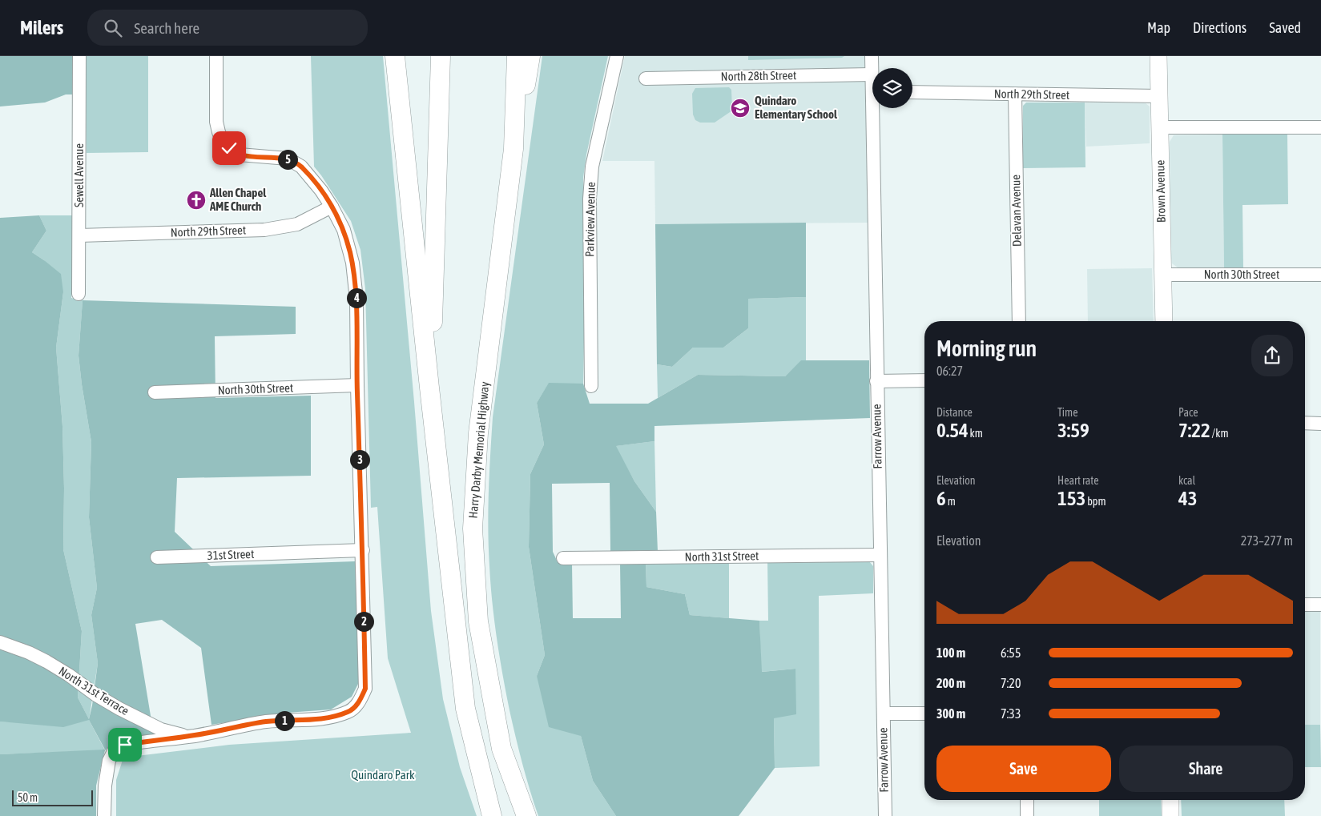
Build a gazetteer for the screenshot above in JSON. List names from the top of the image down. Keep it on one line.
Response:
{"streets":{"highway":["Harry Darby Memorial Highway"],"main road":["Brown Avenue"],"street":["North 28th Street","North 29th Street","Sewell Avenue","Delavan Avenue","Parkview Avenue","North 30th Street","Farrow Avenue","31st Street","North 31st Street","North 31st Terrace"]},"crossings":[["North 28th Street","Farrow Avenue"],["North 29th Street","Sewell Avenue"],["North 29th Street","Brown Avenue"],["North 29th Street","Delavan Avenue"],["Brown Avenue","North 30th Street"],["Farrow Avenue","North 31st Street"]],"parks":["Quindaro Park"],"places":{"school or university":["Quindaro Elementary School"],"church":["Allen Chapel AME Church"]},"scale_bar":"50 m","page":{"header":"Milers","search":"Search here","nav":["Map","Directions","Saved"],"pins":["5","4","3","2","1"],"heading":["Morning run","06:27"],"stats":[["Distance","0.54 km"],["Time","3:59"],["Pace","7:22 /km"],["Elevation","6 m"],["Heart rate","153 bpm"],["kcal","43"]],"chart":["Elevation","273–277 m"],"list":[{"name":"100 m","note":"6:55"},{"name":"200 m","note":"7:20"},{"name":"300 m","note":"7:33"}],"buttons":["Save","Share"],"scale":"50 m"}}
